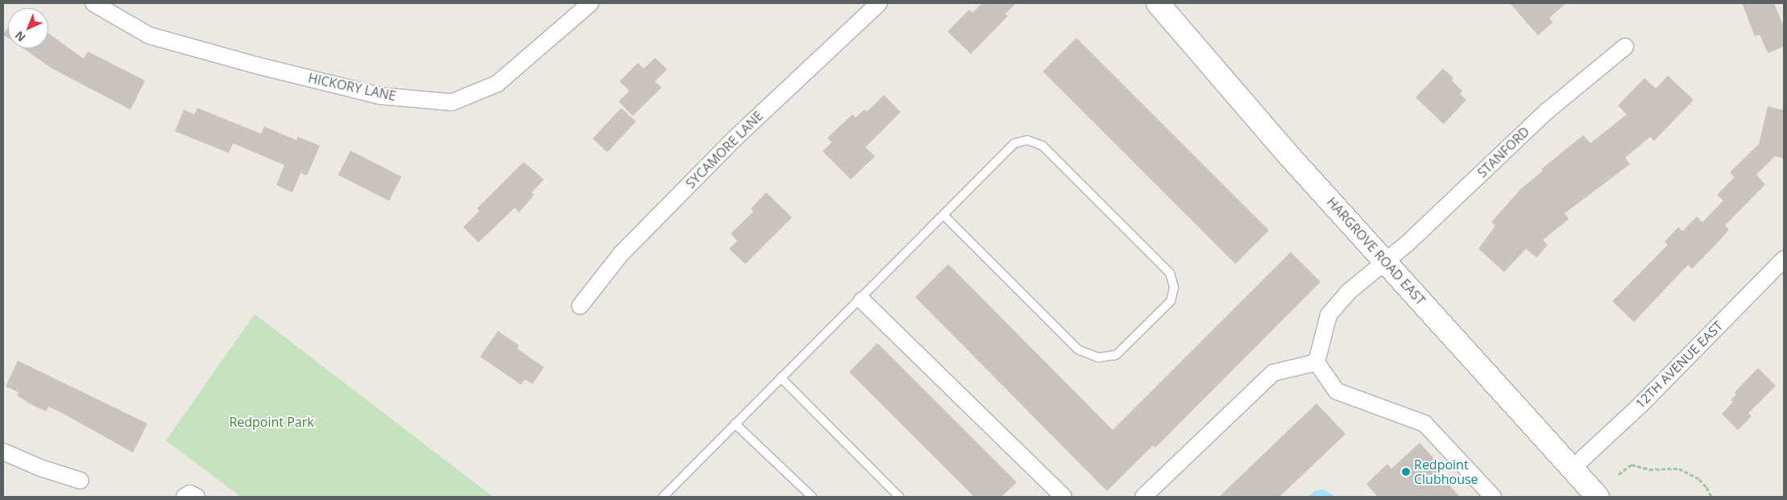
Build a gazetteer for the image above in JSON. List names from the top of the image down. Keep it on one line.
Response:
{"streets":{"main road":["HARGROVE ROAD EAST"],"street":["HICKORY LANE","SYCAMORE LANE","STANFORD","12TH AVENUE EAST"]},"crossings":[["STANFORD","HARGROVE ROAD EAST"],["HARGROVE ROAD EAST","12TH AVENUE EAST"]],"parks":["Redpoint Park"],"places":["Redpoint Clubhouse"],"north":"bottom left"}
